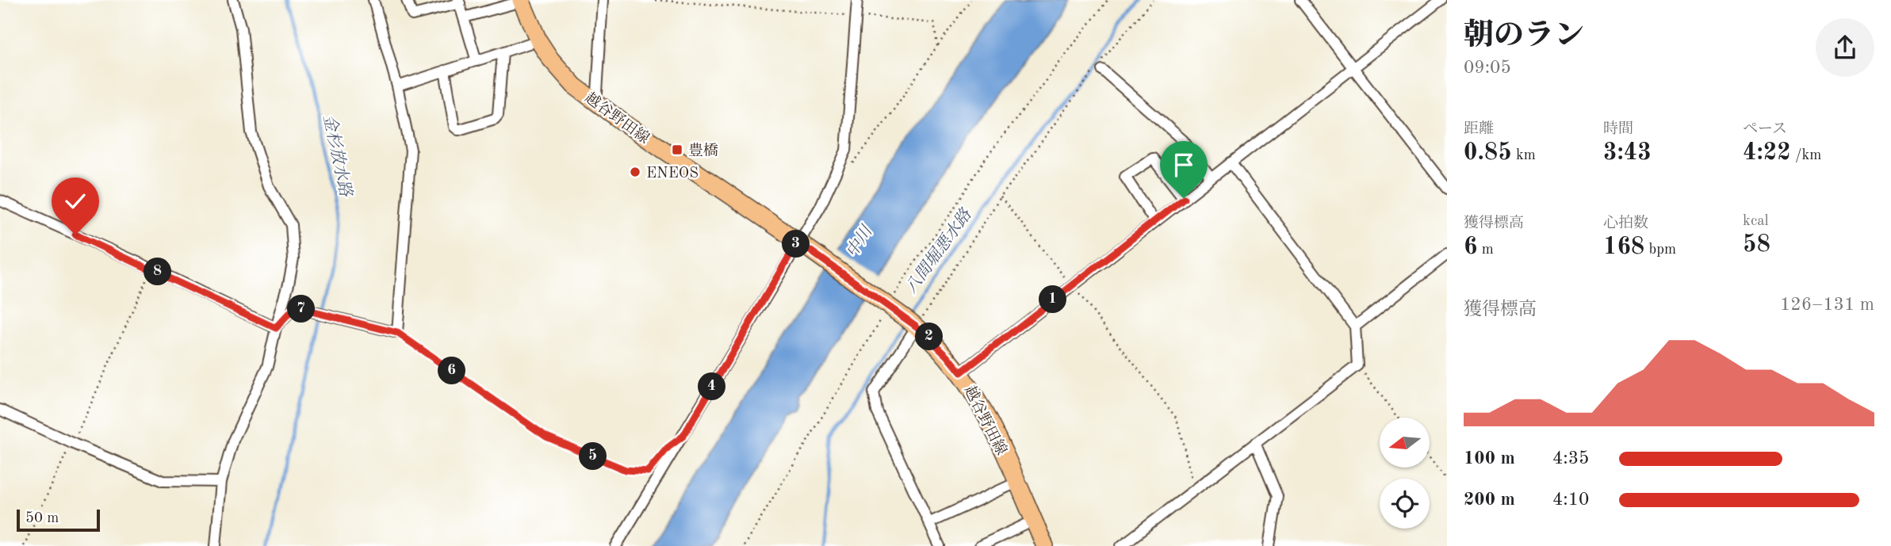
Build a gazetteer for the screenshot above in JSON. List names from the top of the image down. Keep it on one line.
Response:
{"streets":{"main road":["越谷野田線"]},"water":["金杉放水路","中川","八間堀悪水路"],"places":{"transit":["豊橋"],"other":["ENEOS"]},"scale_bar":"50 m","north":"left","page":{"heading":["朝のラン","09:05"],"stats":[["距離","0.85 km"],["時間","3:43"],["ペース","4:22 /km"],["獲得標高","6 m"],["心拍数","168 bpm"],["kcal","58"]],"pins":["3","8","1","7","2","6","4","5"],"chart":["獲得標高","126–131 m"],"list":[{"name":"100 m","note":"4:35"},{"name":"200 m","note":"4:10"}],"scale":"50 m"}}
